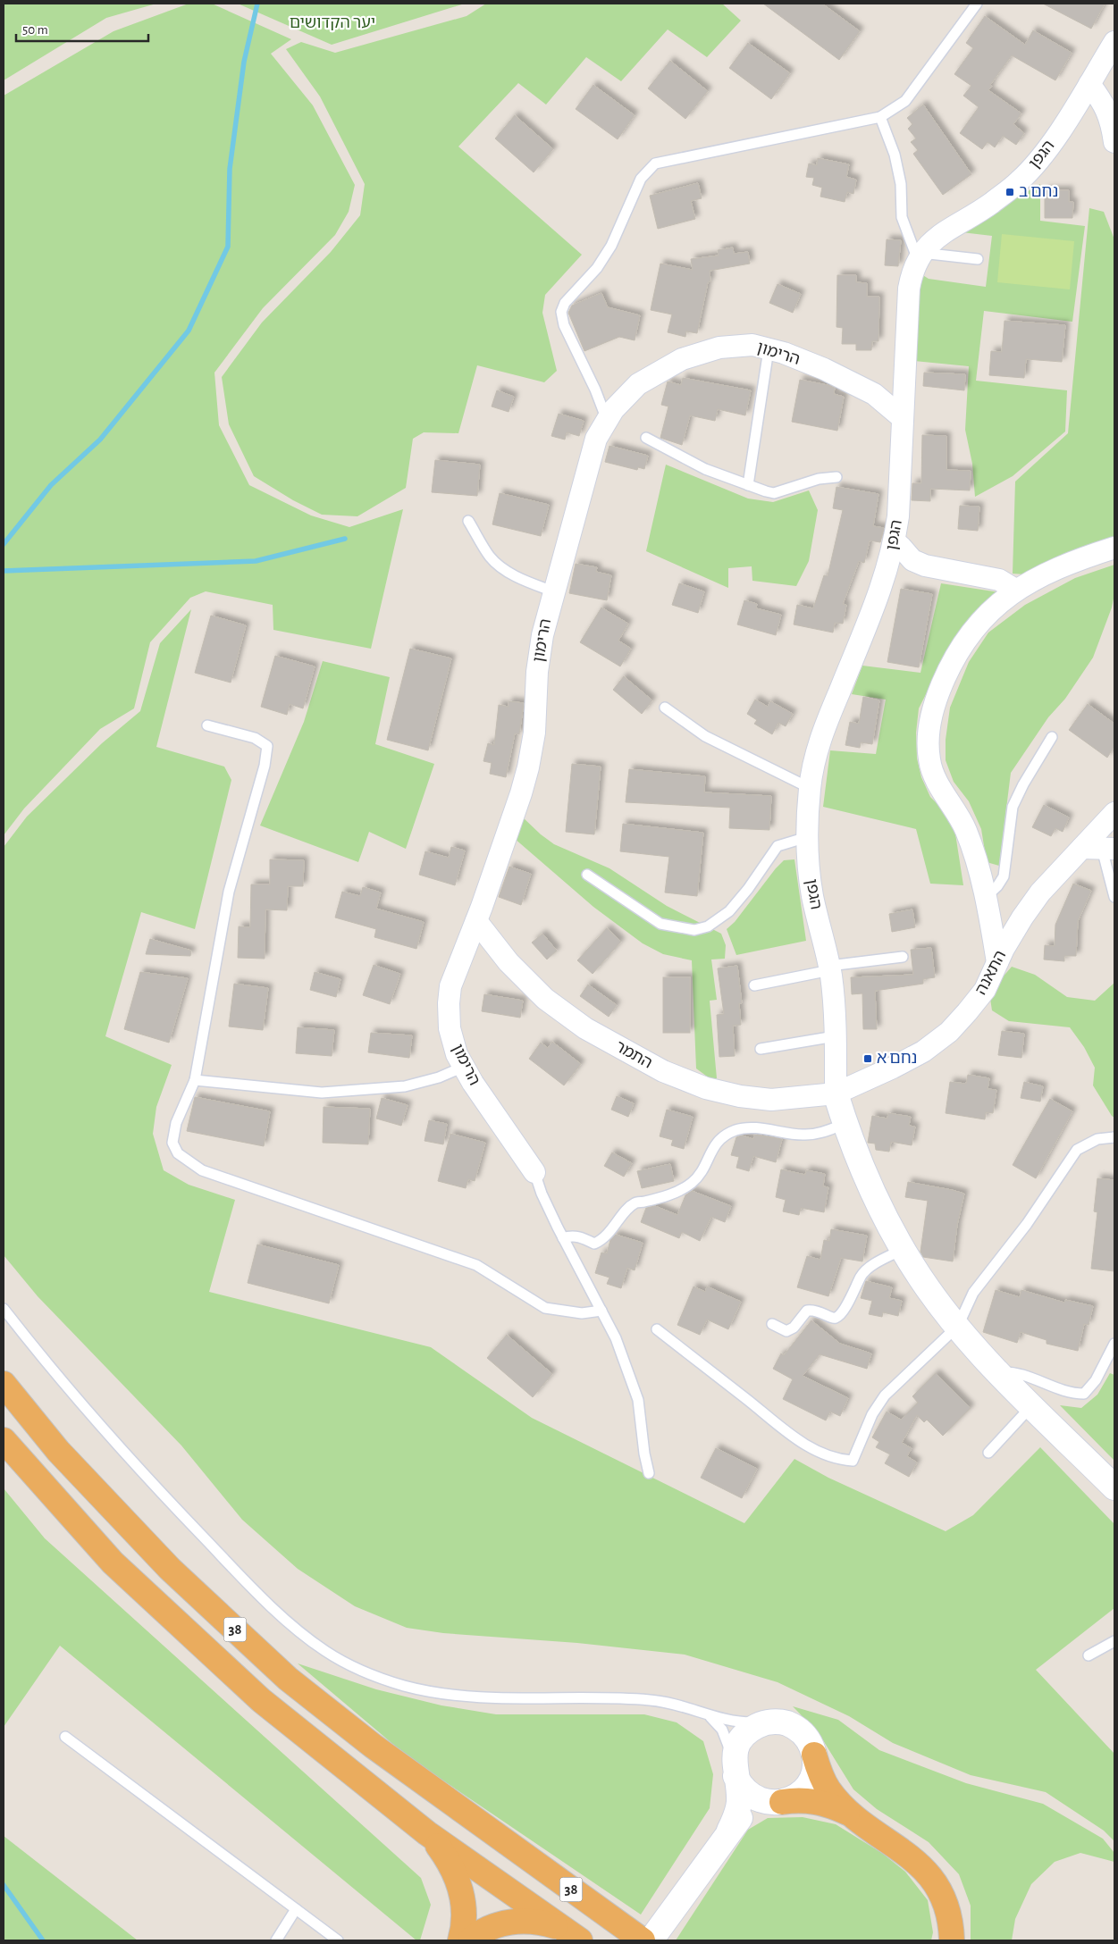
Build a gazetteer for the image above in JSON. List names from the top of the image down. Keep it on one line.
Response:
{"streets":{"highway":["38"],"street":["הגפן","הרימון","התאנה","התמר"]},"crossings":[["הגפן","הרימון"],["הגפן","התאנה"],["הגפן","התמר"],["הרימון","התמר"],["התאנה","התמר"]],"parks":["יער הקדושים"],"places":{"transit":["נחם ב","נחם א"]},"scale_bar":"50 m"}
